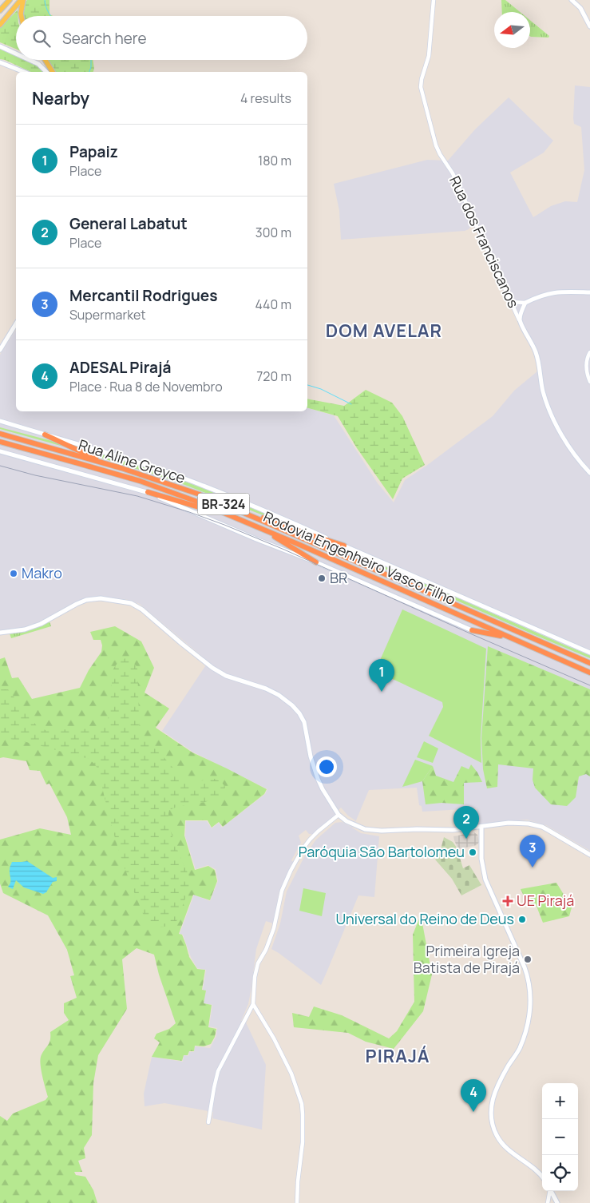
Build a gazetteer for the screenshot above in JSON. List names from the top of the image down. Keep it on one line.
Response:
{"streets":{"highway":["BR-324","Rodovia Engenheiro Vasco Filho"],"main road":["Rua dos Franciscanos","Rua Aline Greyce"]},"districts":["DOM AVELAR","PIRAJÁ"],"places":{"other":["Makro","BR","Paróquia São Bartolomeu","Universal do Reino de Deus","Primeira Igreja Batista de Pirajá"],"health":["UE Pirajá"]},"north":"left","page":{"search":"Search here","heading":["Nearby","4 results"],"list":[{"mark":"1","name":"Papaiz","note":"Place","value":"180 m"},{"mark":"2","name":"General Labatut","note":"Place","value":"300 m"},{"mark":"3","name":"Mercantil Rodrigues","note":"Supermarket","value":"440 m"},{"mark":"4","name":"ADESAL Pirajá","note":"Place · Rua 8 de Novembro","value":"720 m"}],"pins":["1","2","3","4"],"map_buttons":["+","−"]}}
